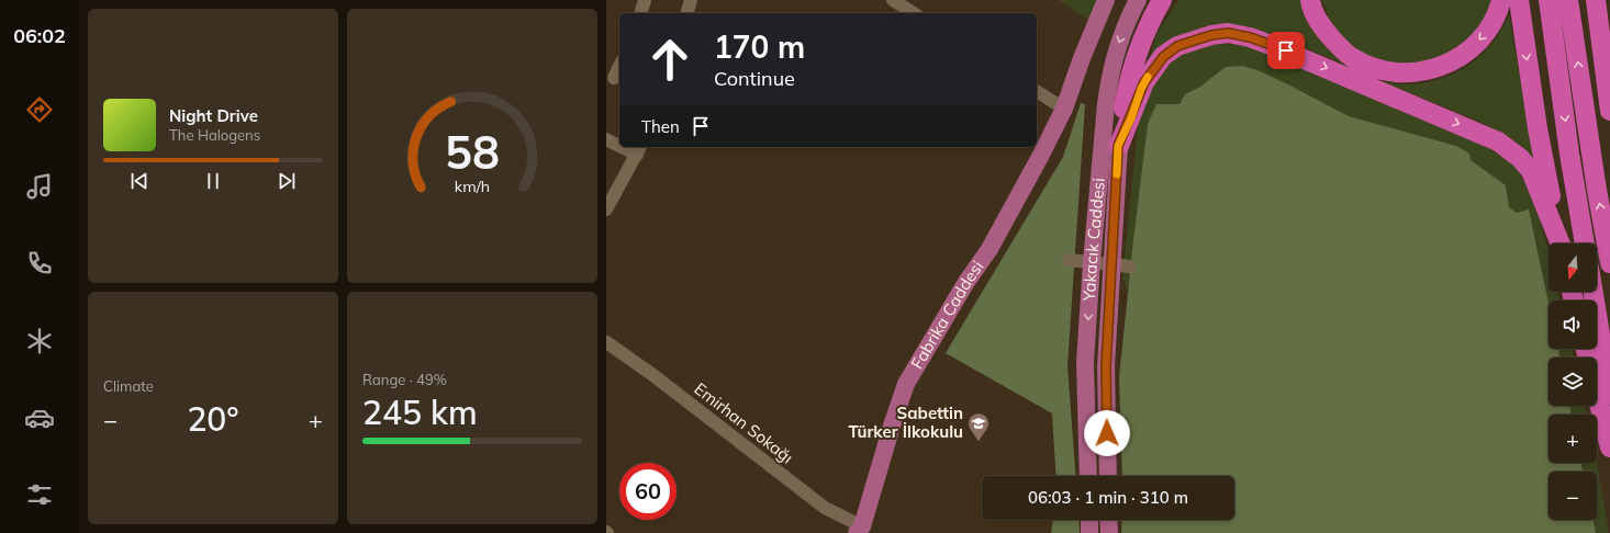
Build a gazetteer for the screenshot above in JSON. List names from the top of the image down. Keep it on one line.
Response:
{"streets":{"highway":["Yakacık Caddesi"],"main road":["Fabrika Caddesi"],"street":["Emirhan Sokağı"]},"crossings":[["Fabrika Caddesi","Emirhan Sokağı"]],"places":{"school or university":["Sabettin Türker İlkokulu"]},"north":"bottom","page":{"tabs":"06:02","turn":["170 m","Continue"],"song":["Night Drive","The Halogens"],"then":"Then","map_buttons":["+","−"],"tile":["Climate",["Range · 49%","245 km"]],"heat":["−","20°","+"],"limit":"60","trip":"06:03 · 1 min · 310 m","gauge":["58","km/h"]}}
